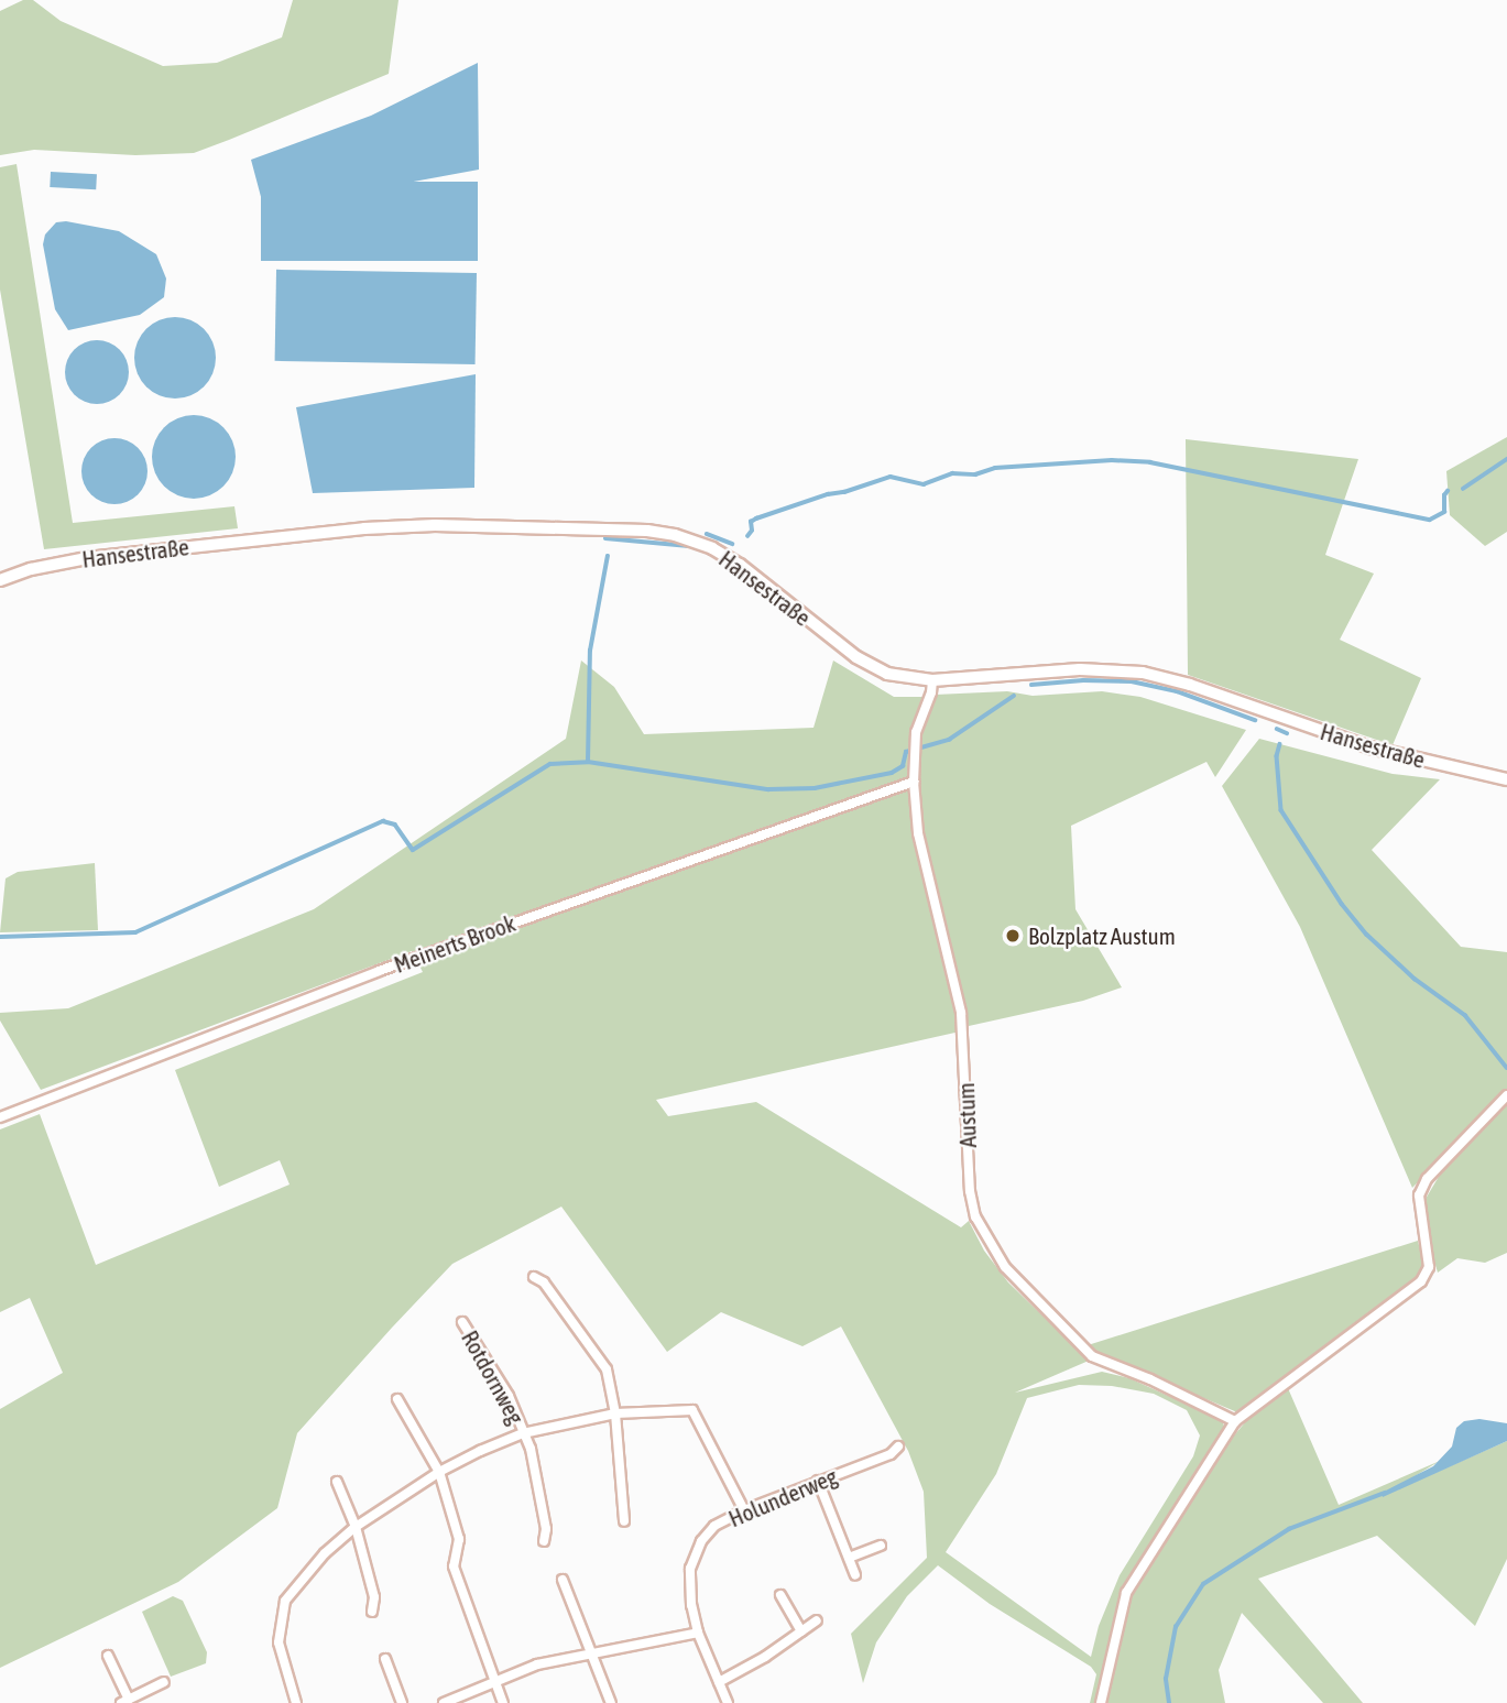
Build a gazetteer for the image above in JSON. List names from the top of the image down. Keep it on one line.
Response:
{"streets":{"street":["Hansestraße","Meinerts Brook","Austum","Rotdornweg","Holunderweg"]},"crossings":[["Hansestraße","Austum"],["Meinerts Brook","Austum"],["Rotdornweg","Holunderweg"]],"places":["Bolzplatz Austum"]}
